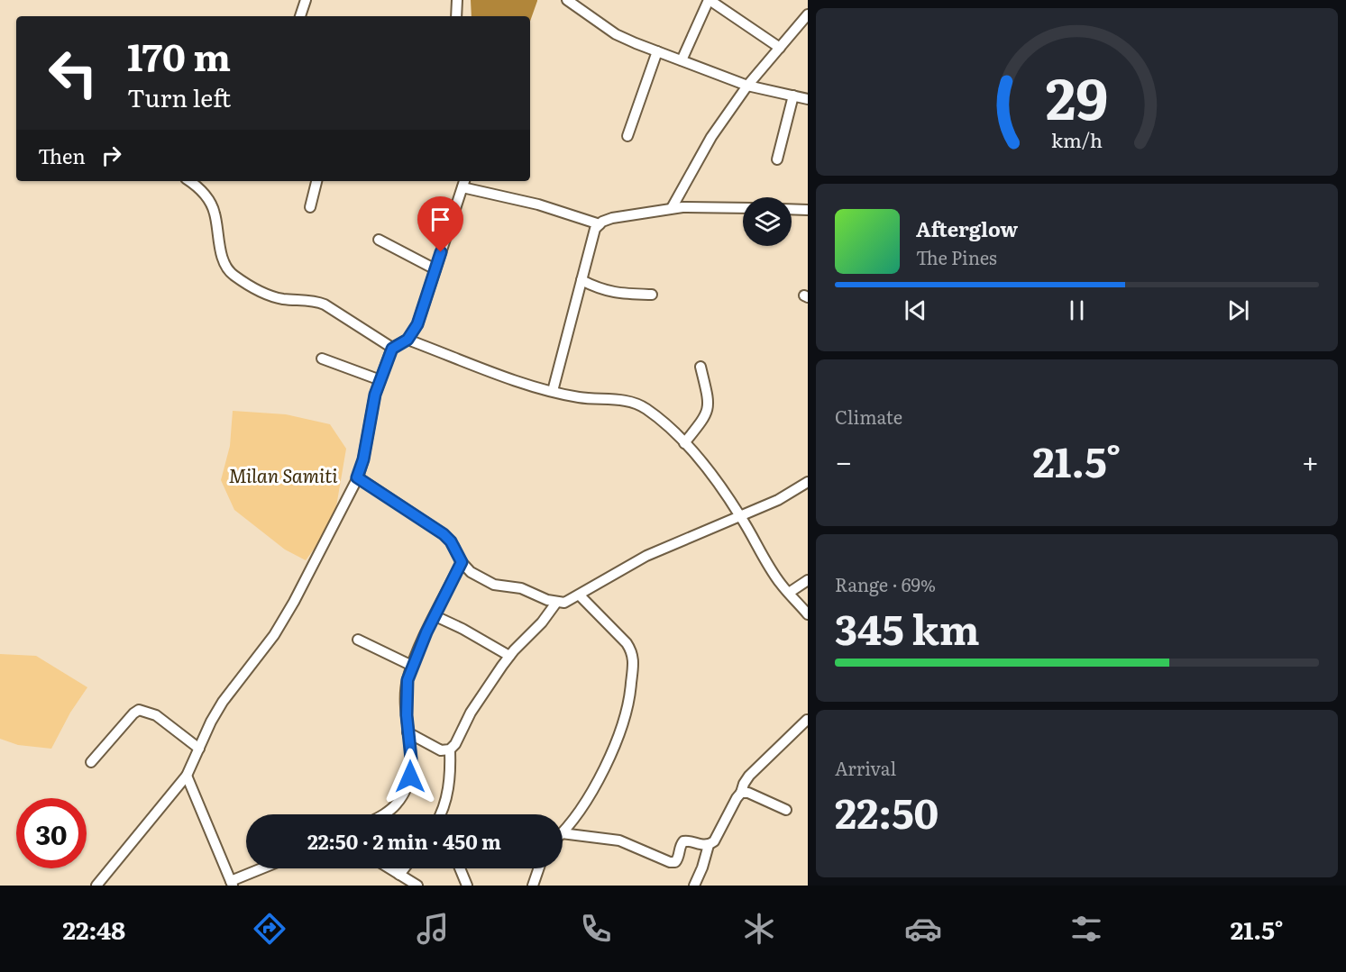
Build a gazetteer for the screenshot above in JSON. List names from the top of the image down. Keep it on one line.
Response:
{"parks":["Milan Samiti"],"page":{"turn":["170 m","Turn left"],"then":"Then","song":["Afterglow","The Pines"],"tile":["Climate",["Range · 69%","345 km"],["Arrival","22:50"]],"heat":["−","21.5°","+"],"limit":"30","trip":"22:50 · 2 min · 450 m","tabs":["22:48","21.5°"],"gauge":["29","km/h"]}}
